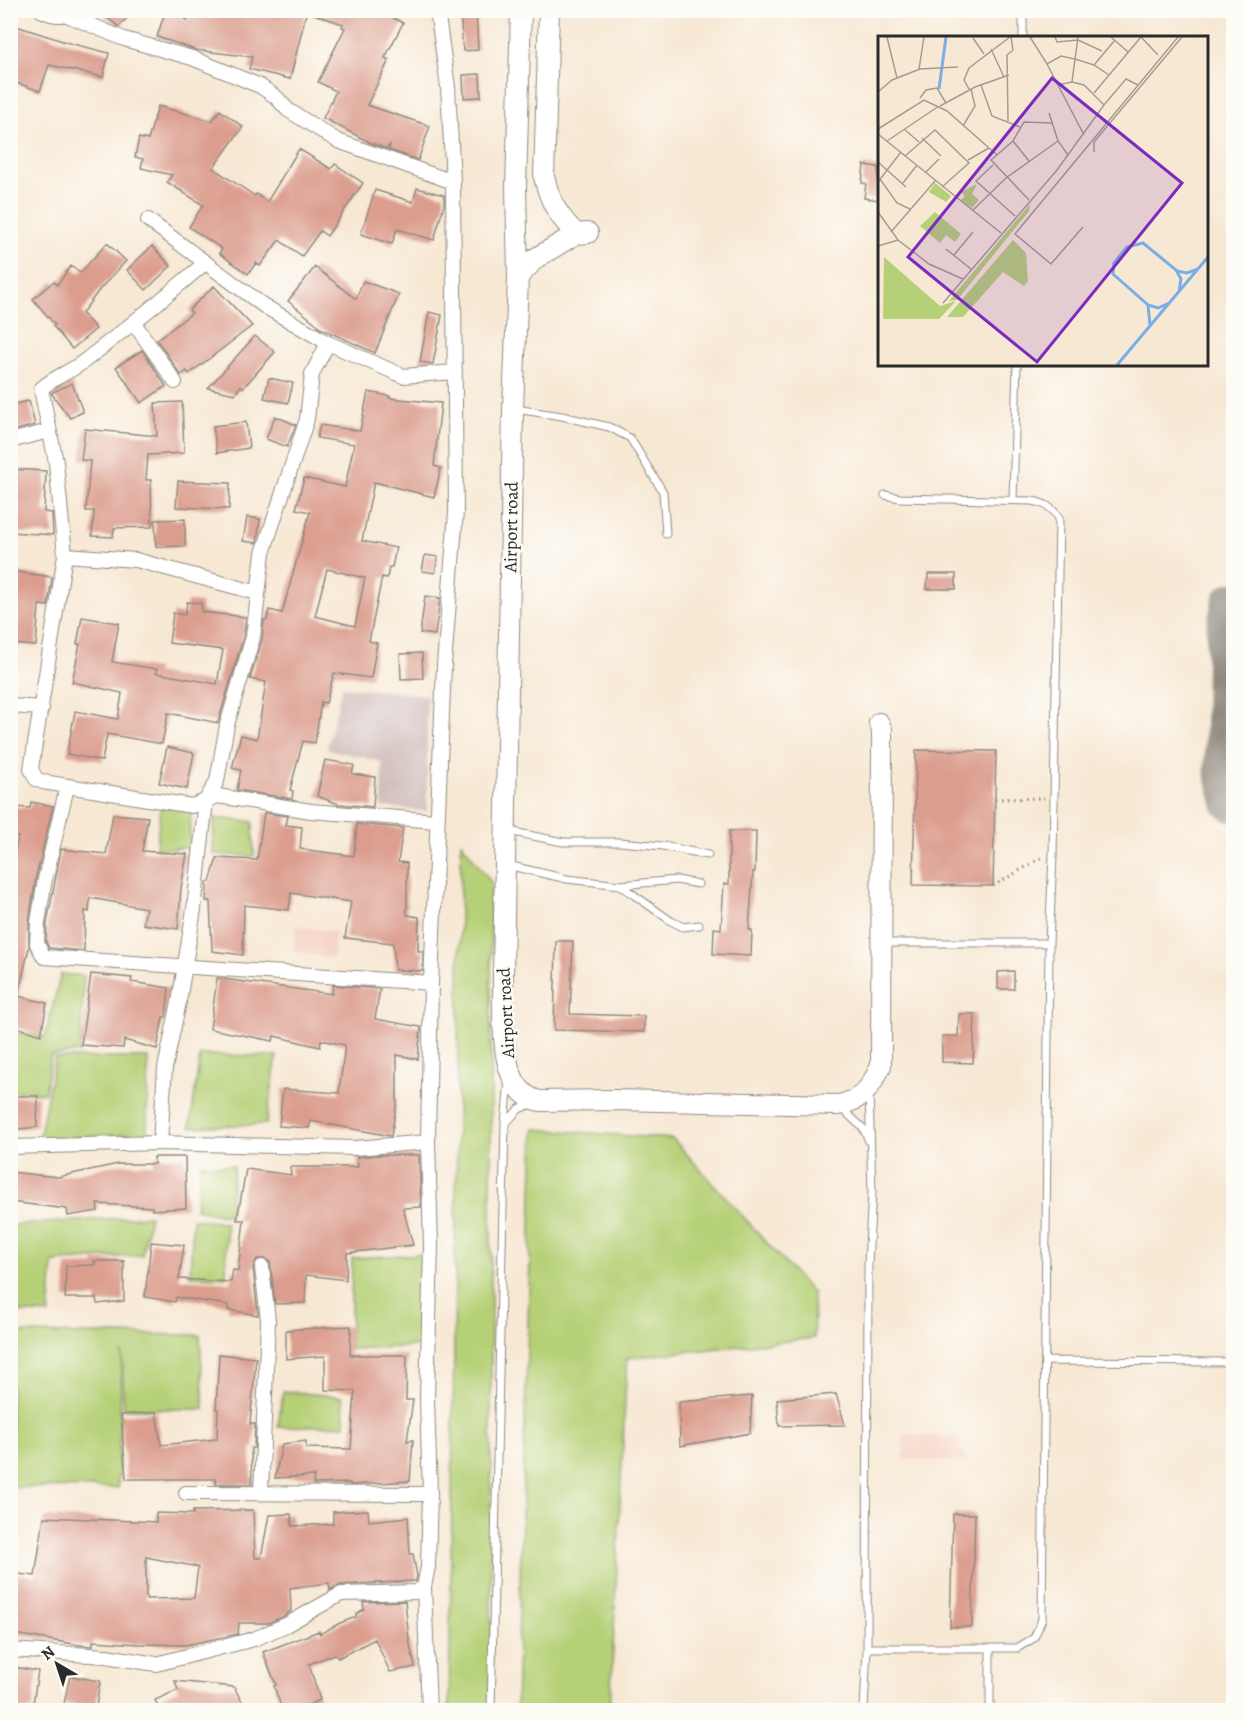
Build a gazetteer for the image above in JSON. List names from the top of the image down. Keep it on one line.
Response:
{"streets":{"main road":["Airport road"]},"north":"top left"}
